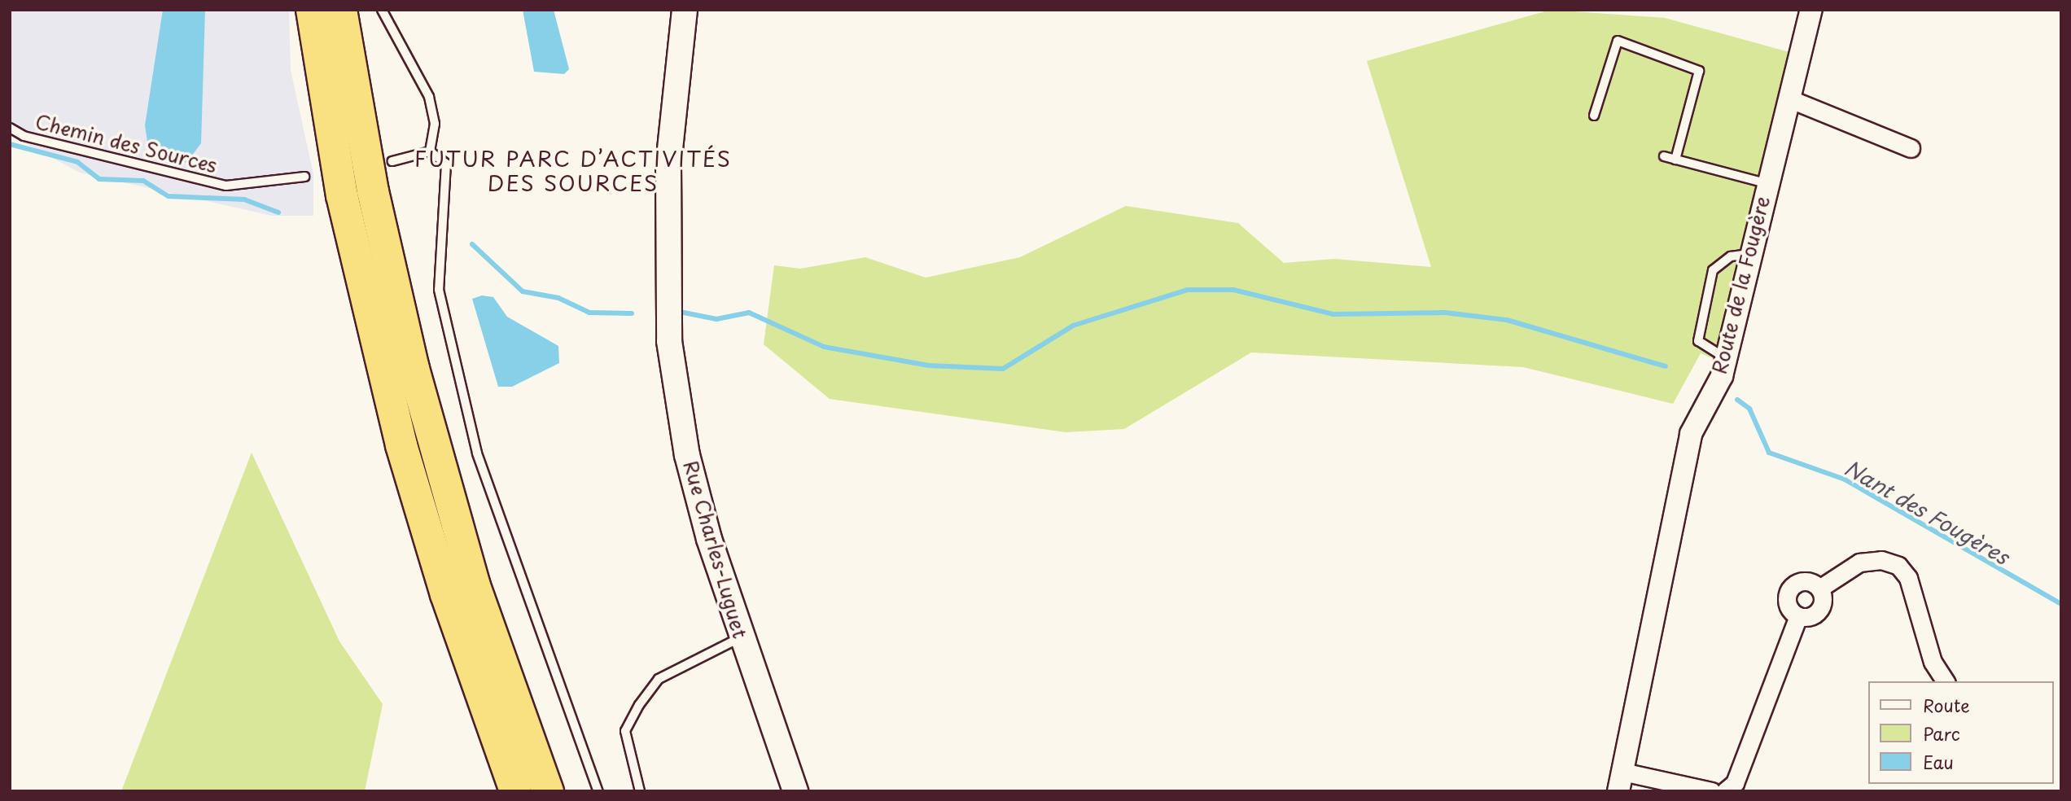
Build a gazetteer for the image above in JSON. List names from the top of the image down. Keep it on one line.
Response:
{"streets":{"main road":["Rue Charles-Luguet"],"street":["Route de la Fougère"],"lane":["Chemin des Sources"]},"districts":["FUTUR PARC D’ACTIVITÉS DES SOURCES"],"water":["Nant des Fougères"],"legend":["Route","Parc","Eau"]}
